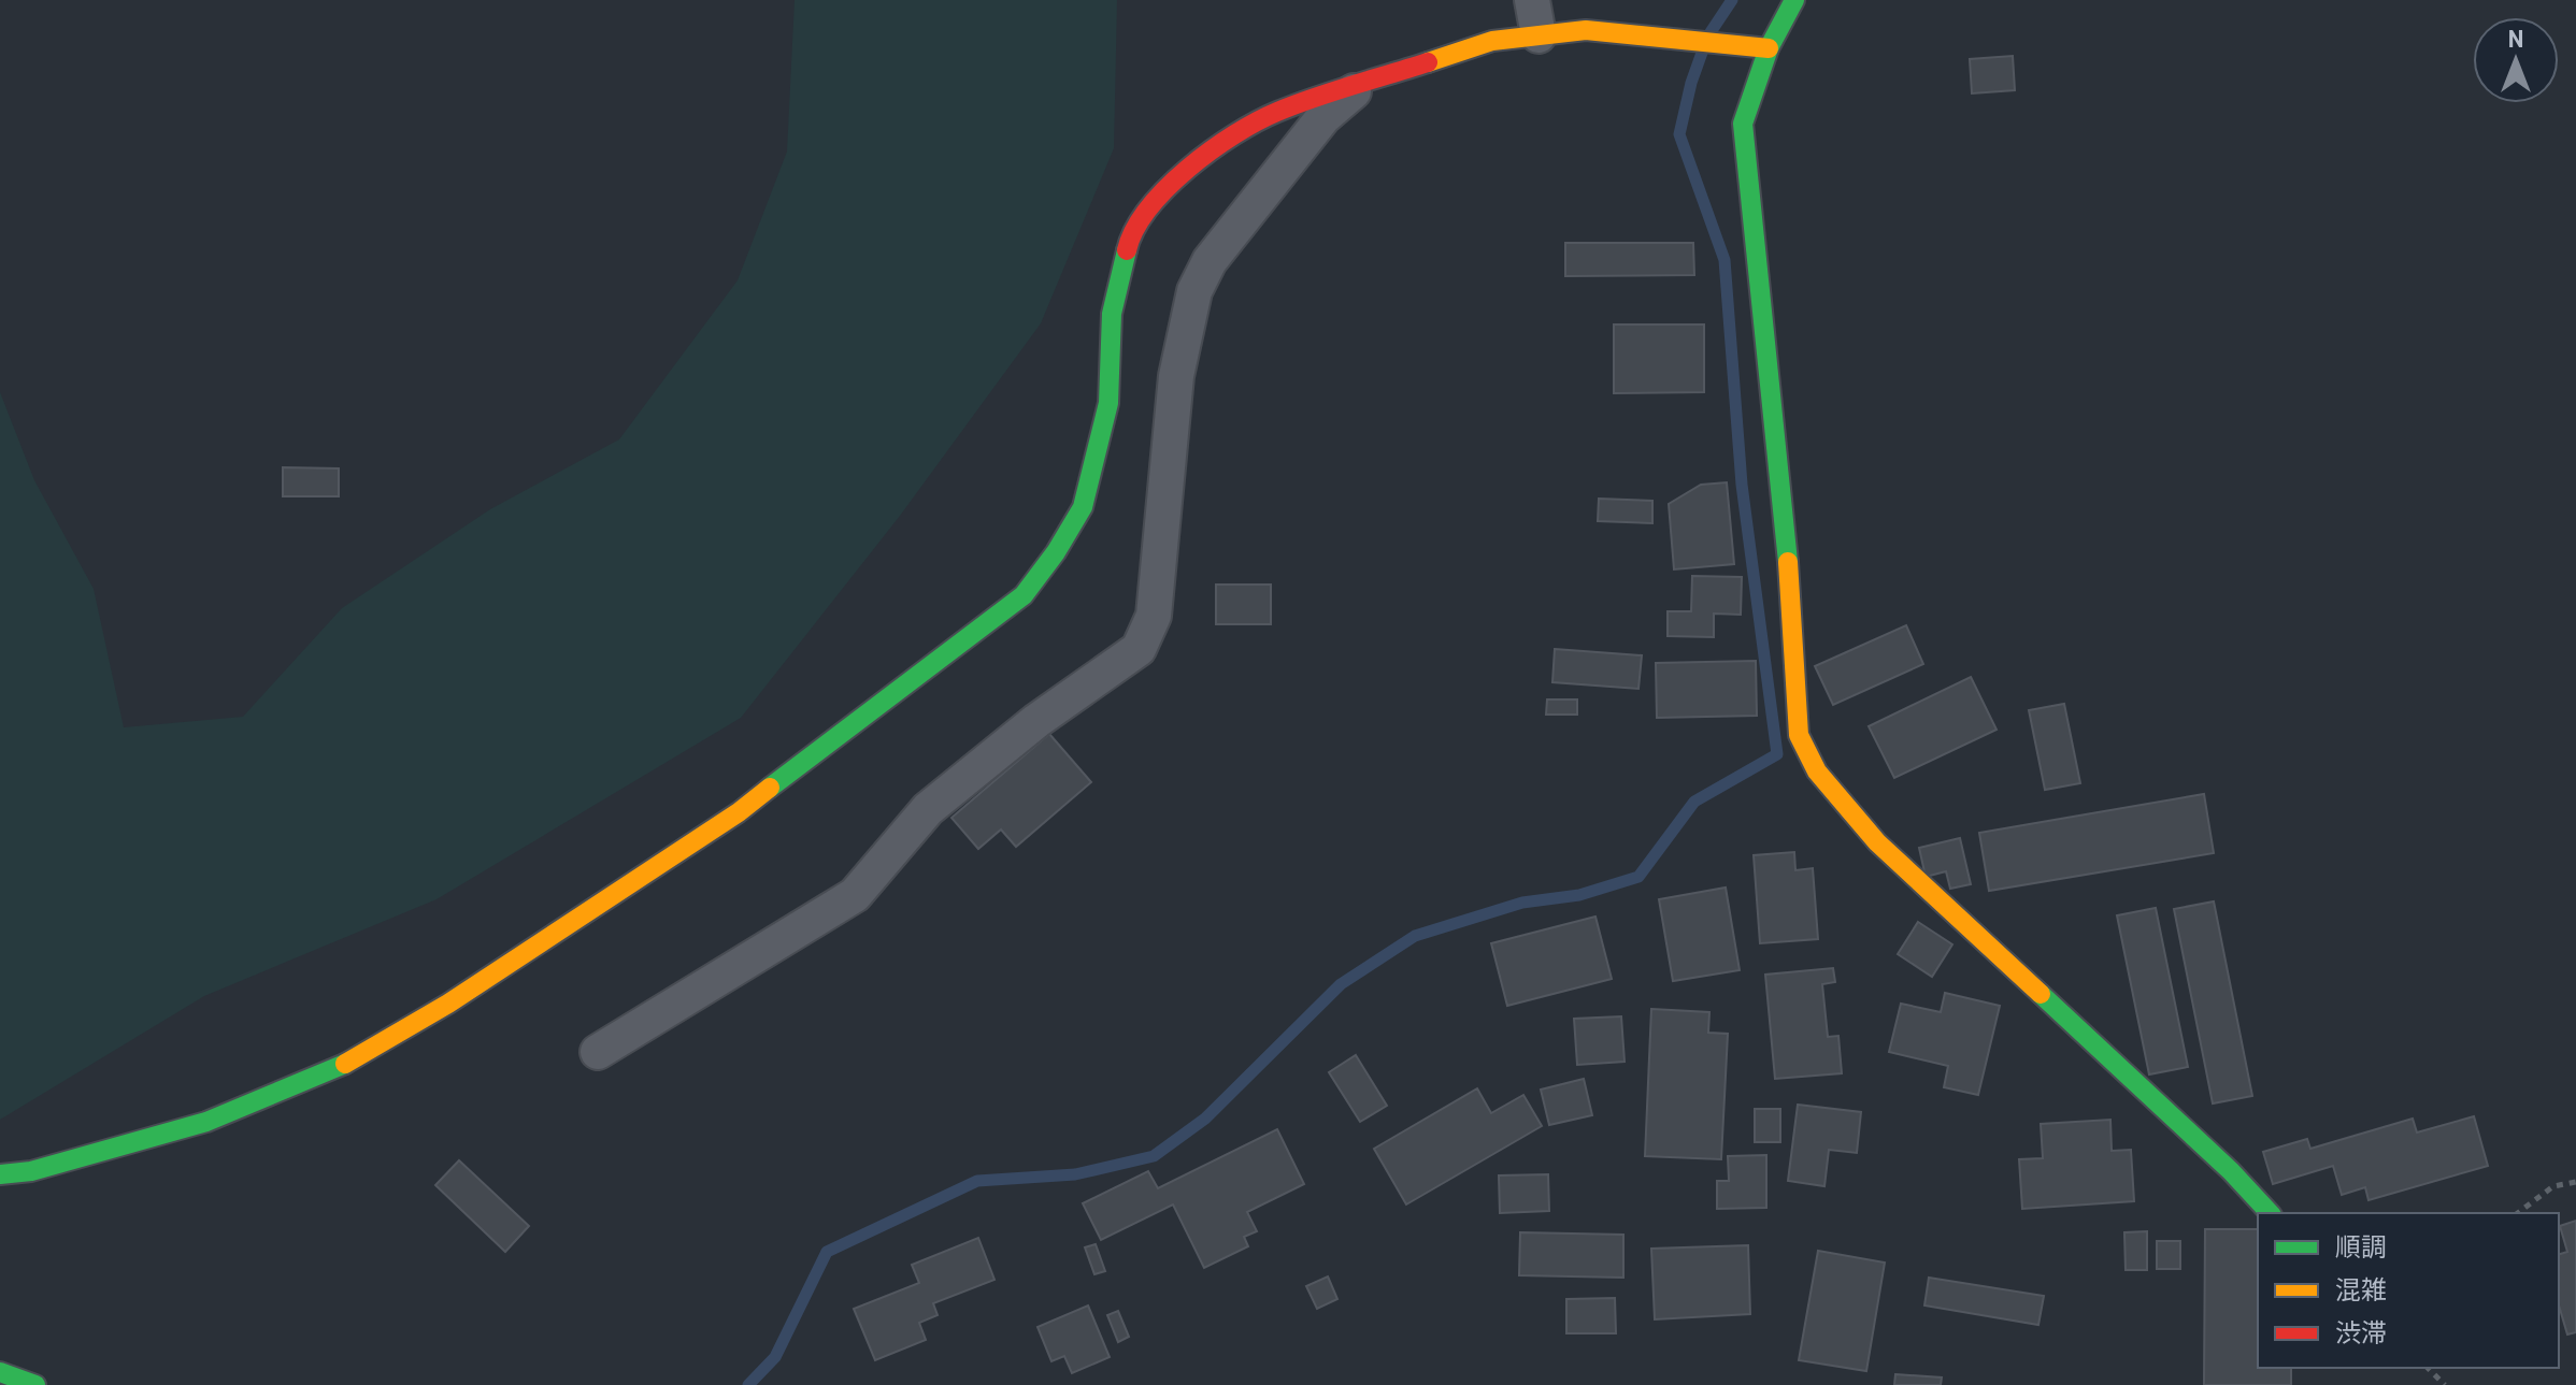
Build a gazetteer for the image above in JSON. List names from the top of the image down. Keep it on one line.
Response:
{"legend":["順調","混雑","渋滞"],"north":"top"}
